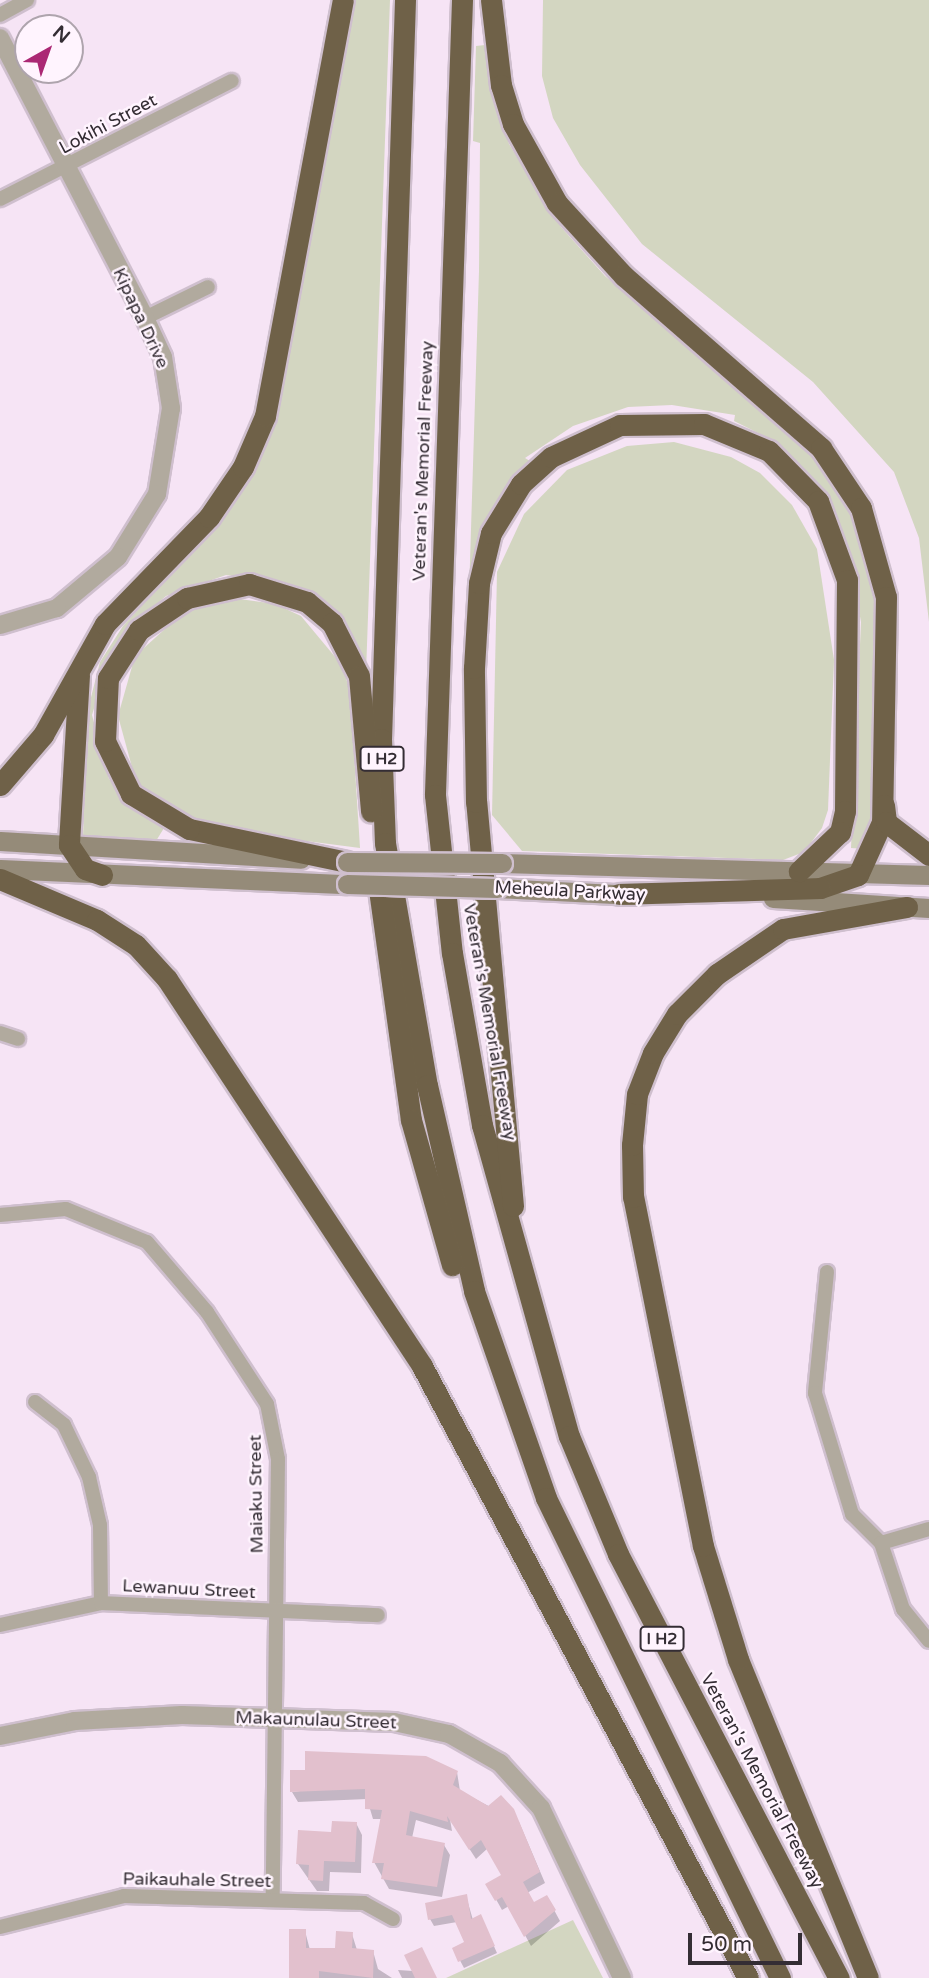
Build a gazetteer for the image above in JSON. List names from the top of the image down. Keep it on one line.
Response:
{"streets":{"highway":["Veteran's Memorial Freeway","I H2"],"main road":["Meheula Parkway"],"street":["Lokihi Street","Kipapa Drive","Maiaku Street","Lewanuu Street","Makaunulau Street","Paikauhale Street"]},"crossings":[["Lokihi Street","Kipapa Drive"],["Maiaku Street","Lewanuu Street"],["Maiaku Street","Makaunulau Street"],["Maiaku Street","Paikauhale Street"]],"scale_bar":"50 m","north":"top right"}
